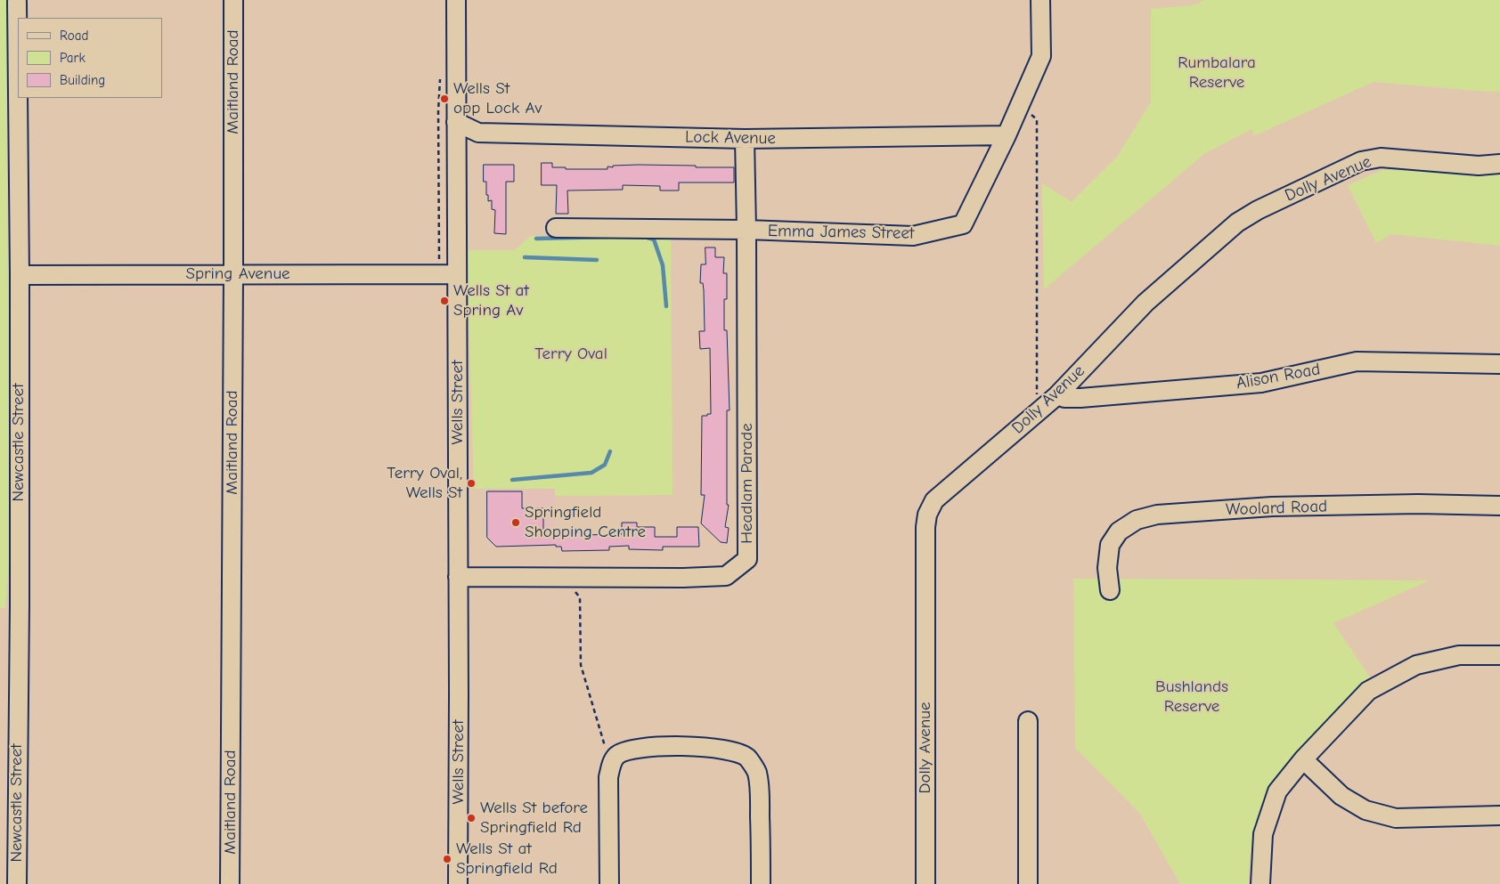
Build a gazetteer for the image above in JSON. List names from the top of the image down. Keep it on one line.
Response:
{"streets":{"street":["Maitland Road","Lock Avenue","Dolly Avenue","Emma James Street","Spring Avenue","Alison Road","Wells Street","Newcastle Street","Headlam Parade","Woolard Road"]},"crossings":[["Maitland Road","Spring Avenue"],["Lock Avenue","Emma James Street"],["Lock Avenue","Wells Street"],["Lock Avenue","Headlam Parade"],["Dolly Avenue","Alison Road"],["Emma James Street","Headlam Parade"],["Spring Avenue","Wells Street"],["Spring Avenue","Newcastle Street"],["Wells Street","Headlam Parade"]],"parks":["Rumbalara Reserve","Terry Oval","Bushlands Reserve"],"places":["Wells St opp Lock Av","Wells St at Spring Av","Terry Oval, Wells St","Springfield Shopping Centre","Wells St before Springfield Rd","Wells St at Springfield Rd"],"legend":["Road","Park","Building"]}
